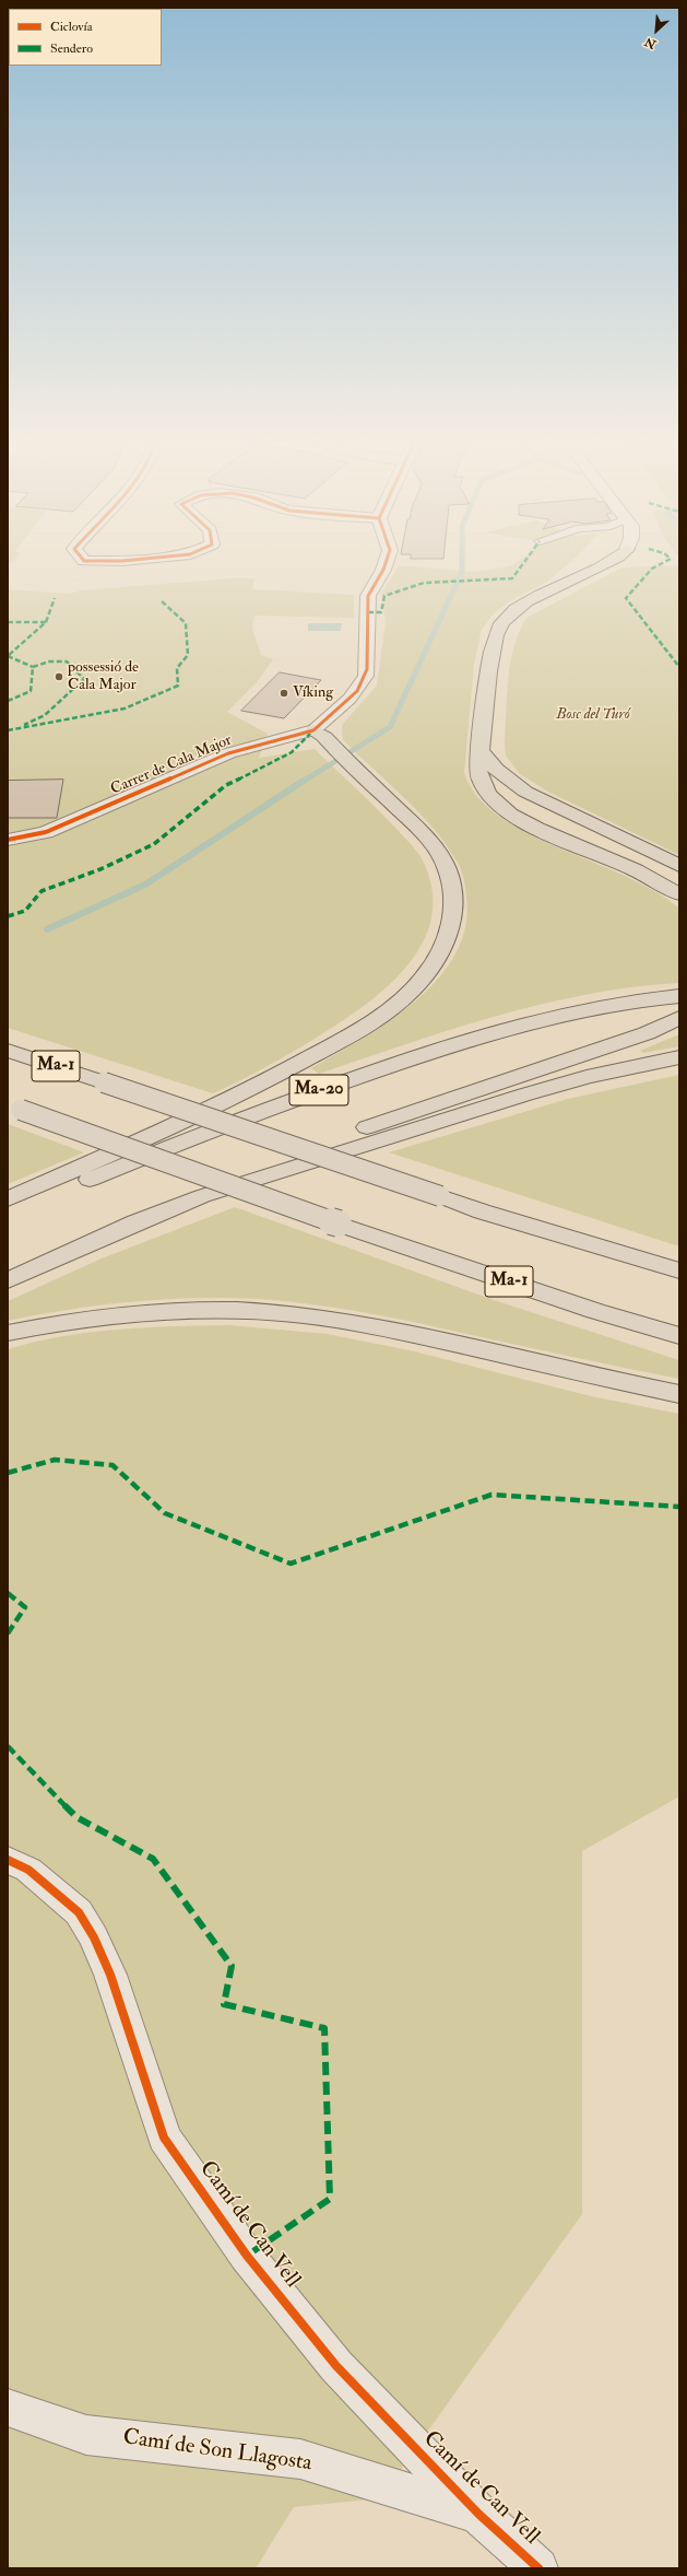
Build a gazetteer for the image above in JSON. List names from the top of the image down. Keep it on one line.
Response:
{"streets":{"highway":["Ma-1","Ma-20"],"street":["Carrer de Cala Major","Camí de Can Vell","Camí de Son Llagosta"]},"crossings":[["Camí de Can Vell","Camí de Son Llagosta"]],"parks":["Bosc del Turó"],"places":["possessió de Cala Major","Víking"],"legend":["Ciclovía","Sendero"],"north":"bottom left"}
